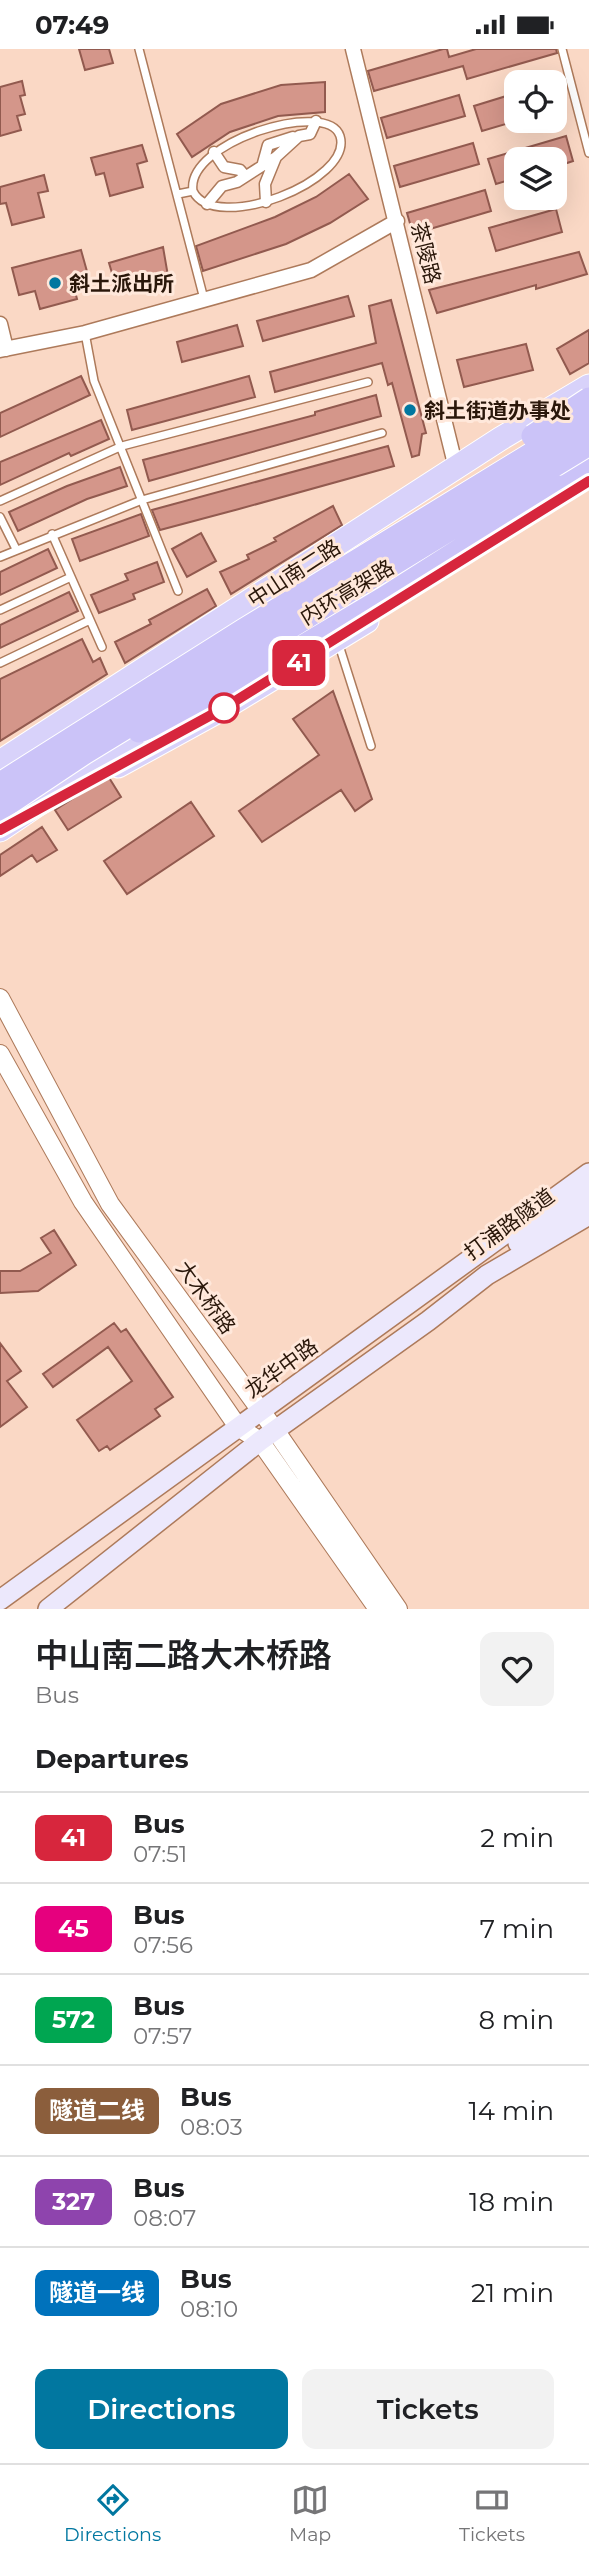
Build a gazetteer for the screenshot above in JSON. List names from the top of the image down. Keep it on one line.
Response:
{"streets":{"highway":["内环高架路"],"main road":["中山南二路","打浦路隧道","龙华中路"],"street":["茶陵路","大木桥路"]},"crossings":[["茶陵路","中山南二路"],["大木桥路","龙华中路"]],"places":["斜土派出所","斜土街道办事处"],"lines":["bus line 41"],"page":{"status":"07:49","on_map":"41","heading":[["中山南二路大木桥路","Bus"],"Departures"],"list":[{"mark":"41","name":"Bus","note":"07:51","value":"2 min"},{"mark":"45","name":"Bus","note":"07:56","value":"7 min"},{"mark":"572","name":"Bus","note":"07:57","value":"8 min"},{"mark":"隧道二线","name":"Bus","note":"08:03","value":"14 min"},{"mark":"327","name":"Bus","note":"08:07","value":"18 min"},{"mark":"隧道一线","name":"Bus","note":"08:10","value":"21 min"}],"buttons":["Directions","Tickets"],"tabs":["Directions","Map","Tickets"]}}
